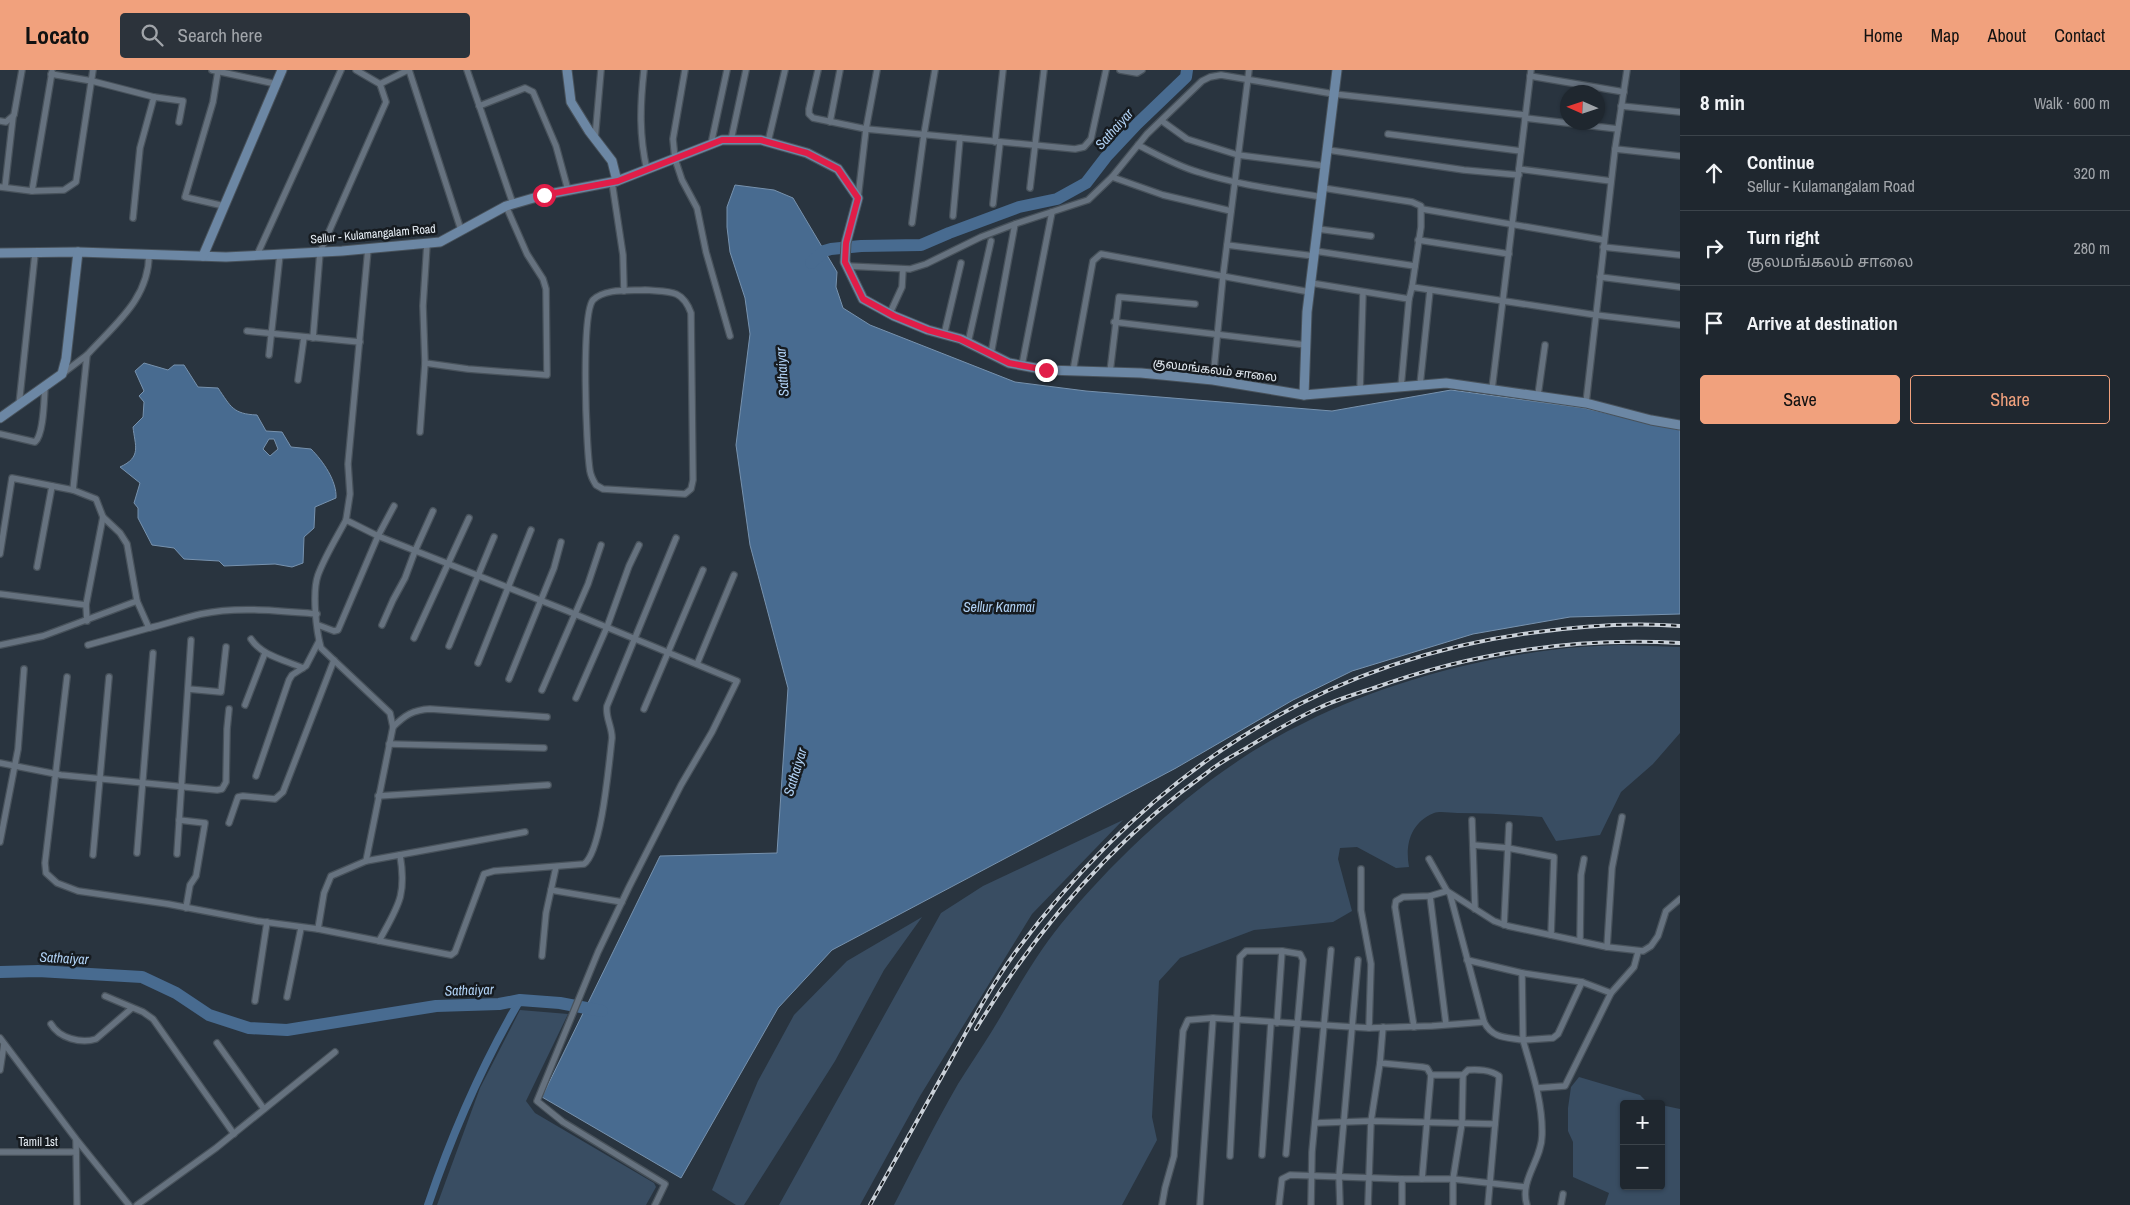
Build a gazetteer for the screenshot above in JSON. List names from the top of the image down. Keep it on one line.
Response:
{"streets":{"main road":["Sellur - Kulamangalam Road","குலமங்கலம் சாலை"],"street":["Tamil 1st"]},"crossings":[["Sellur - Kulamangalam Road","குலமங்கலம் சாலை"]],"water":["Sathaiyar","Sellur Kanmai"],"north":"left","page":{"header":"Locato","search":"Search here","nav":["Home","Map","About","Contact"],"heading":["8 min","Walk · 600 m"],"list":[["Continue","Sellur - Kulamangalam Road","320 m"],["Turn right","குலமங்கலம் சாலை","280 m"],"Arrive at destination"],"buttons":["Save","Share"],"map_buttons":["+","−"]}}
